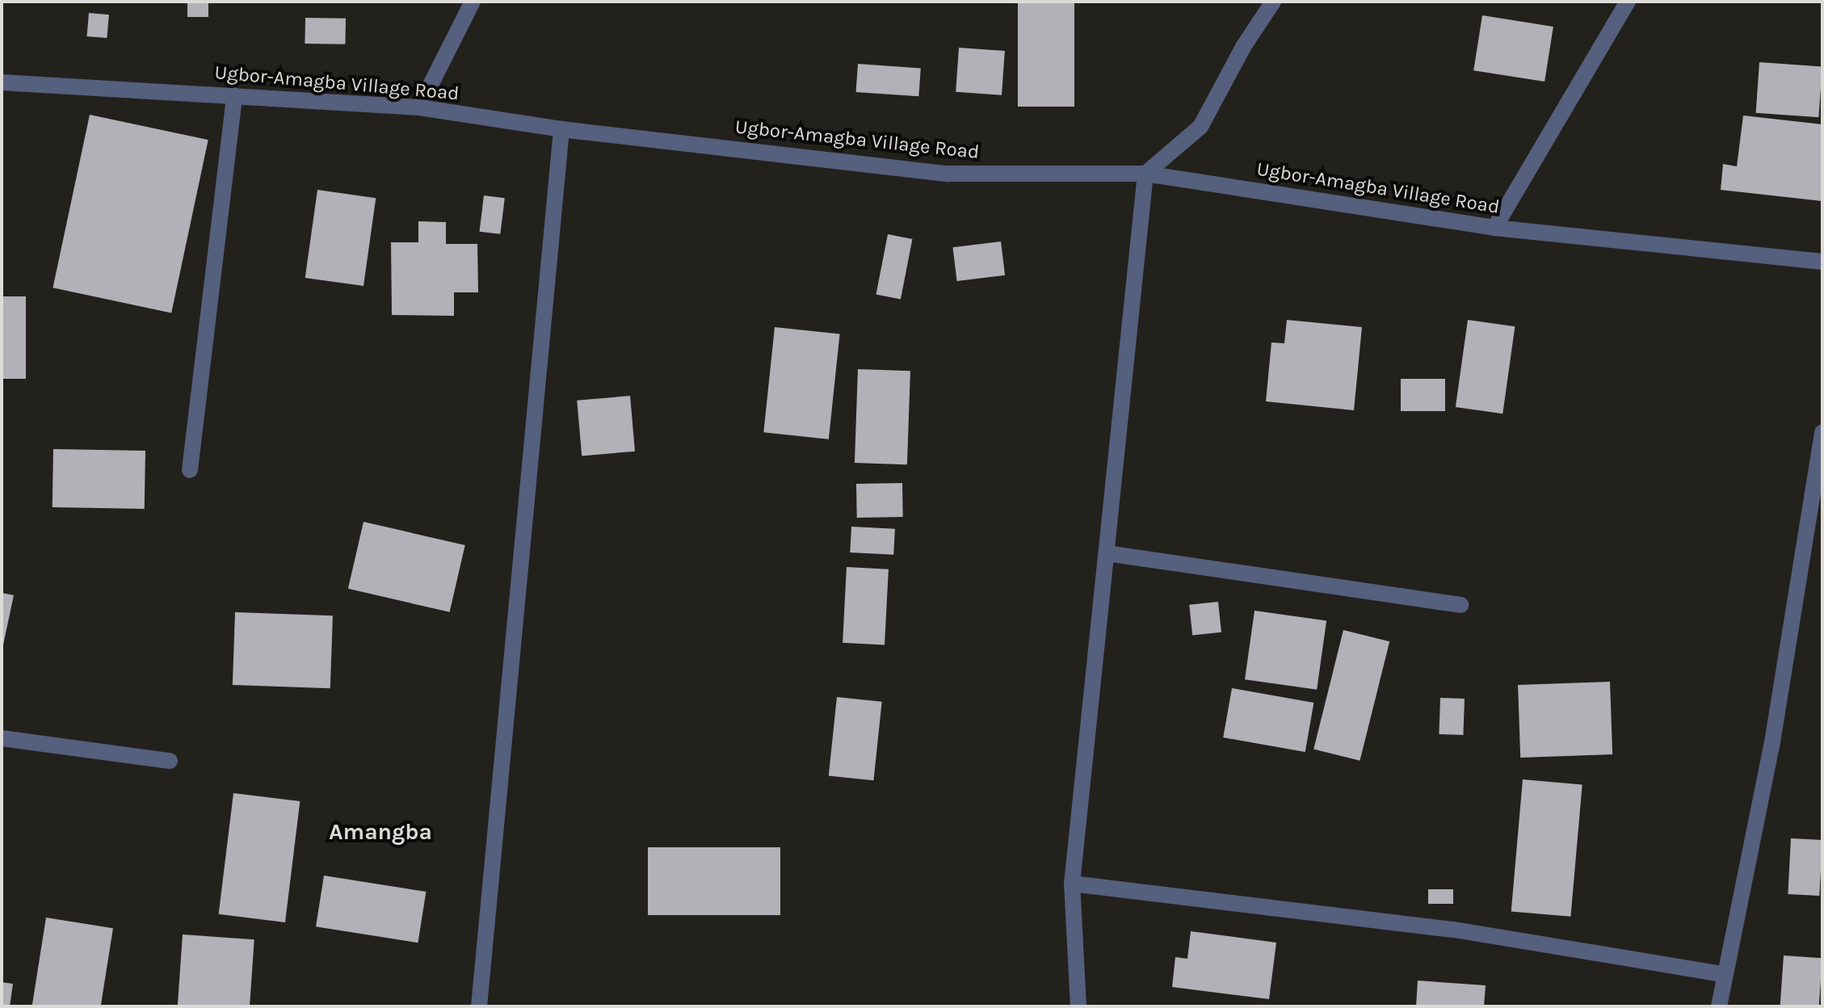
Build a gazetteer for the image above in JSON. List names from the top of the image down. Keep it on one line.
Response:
{"streets":{"street":["Ugbor-Amagba Village Road"]},"districts":["Amangba"]}
